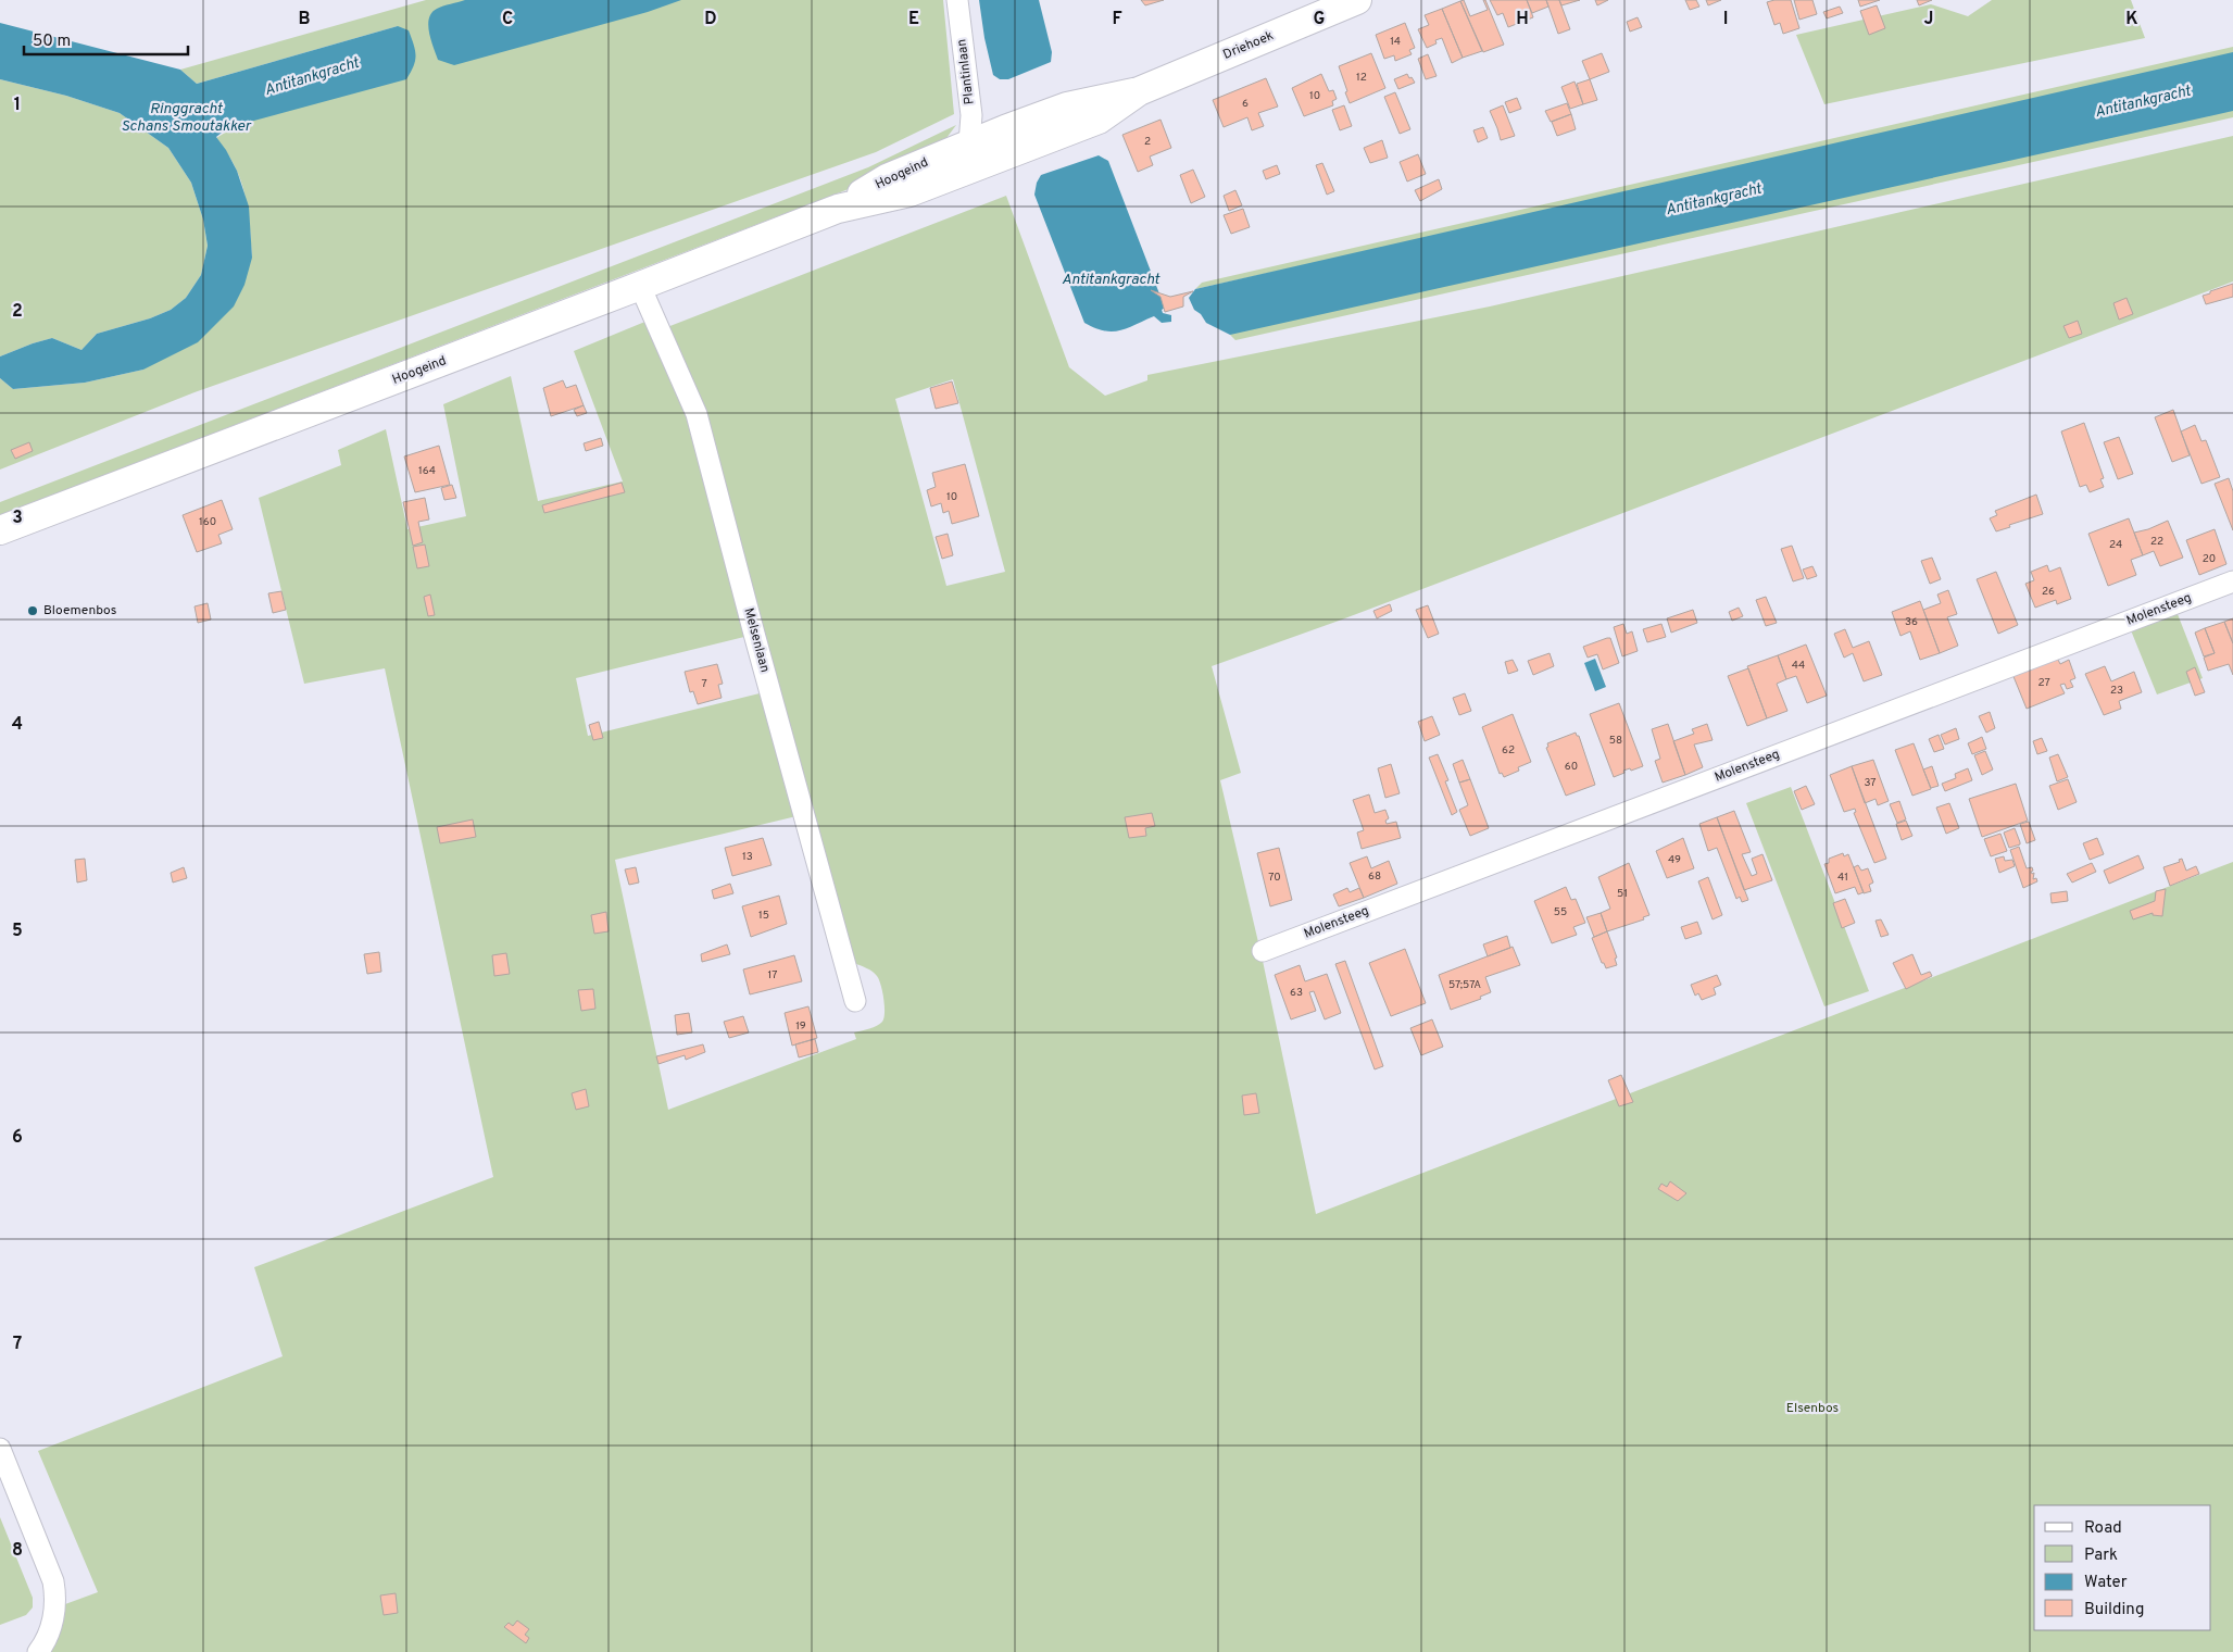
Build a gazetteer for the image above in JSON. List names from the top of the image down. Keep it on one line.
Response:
{"streets":{"main road":["Driehoek","Hoogeind"],"street":["Plantinlaan","Molensteeg","Melsenlaan"]},"crossings":[["Driehoek","Plantinlaan"],["Driehoek","Hoogeind"],["Plantinlaan","Hoogeind"],["Hoogeind","Melsenlaan"]],"water":["Antitankgracht","Ringgracht Schans Smoutakker"],"parks":["Elsenbos"],"places":["Bloemenbos"],"house_numbers":["14","12","10","6","2","164","10","160","22","24","20","26","36","44","27","7","23","58","62","60","37","13","49","68","70","41","51","55","15","17","57;57A","63","19"],"legend":["Road","Park","Water","Building"],"scale_bar":"50 m","grid":{"columns":["B","C","D","E","F","G","H","I","J","K"],"rows":["1","2","3","4","5","6","7","8"]}}
